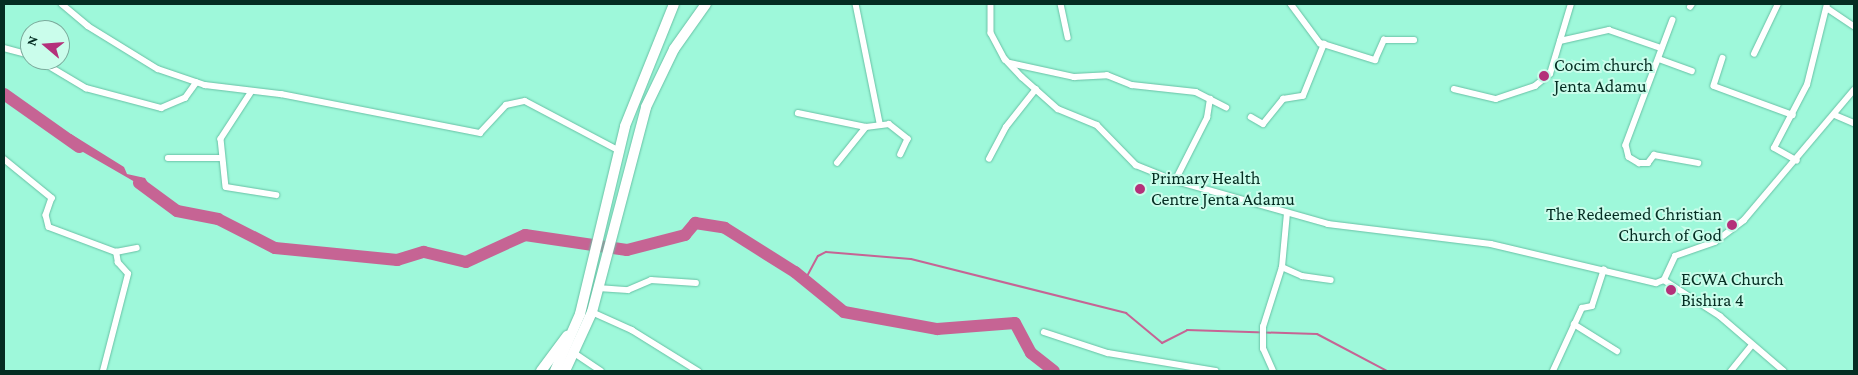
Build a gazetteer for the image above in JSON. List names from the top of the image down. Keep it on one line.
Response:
{"places":["Cocim church Jenta Adamu","Primary Health Centre Jenta Adamu","The Redeemed Christian Church of God","ECWA Church Bishira 4"],"north":"left"}
